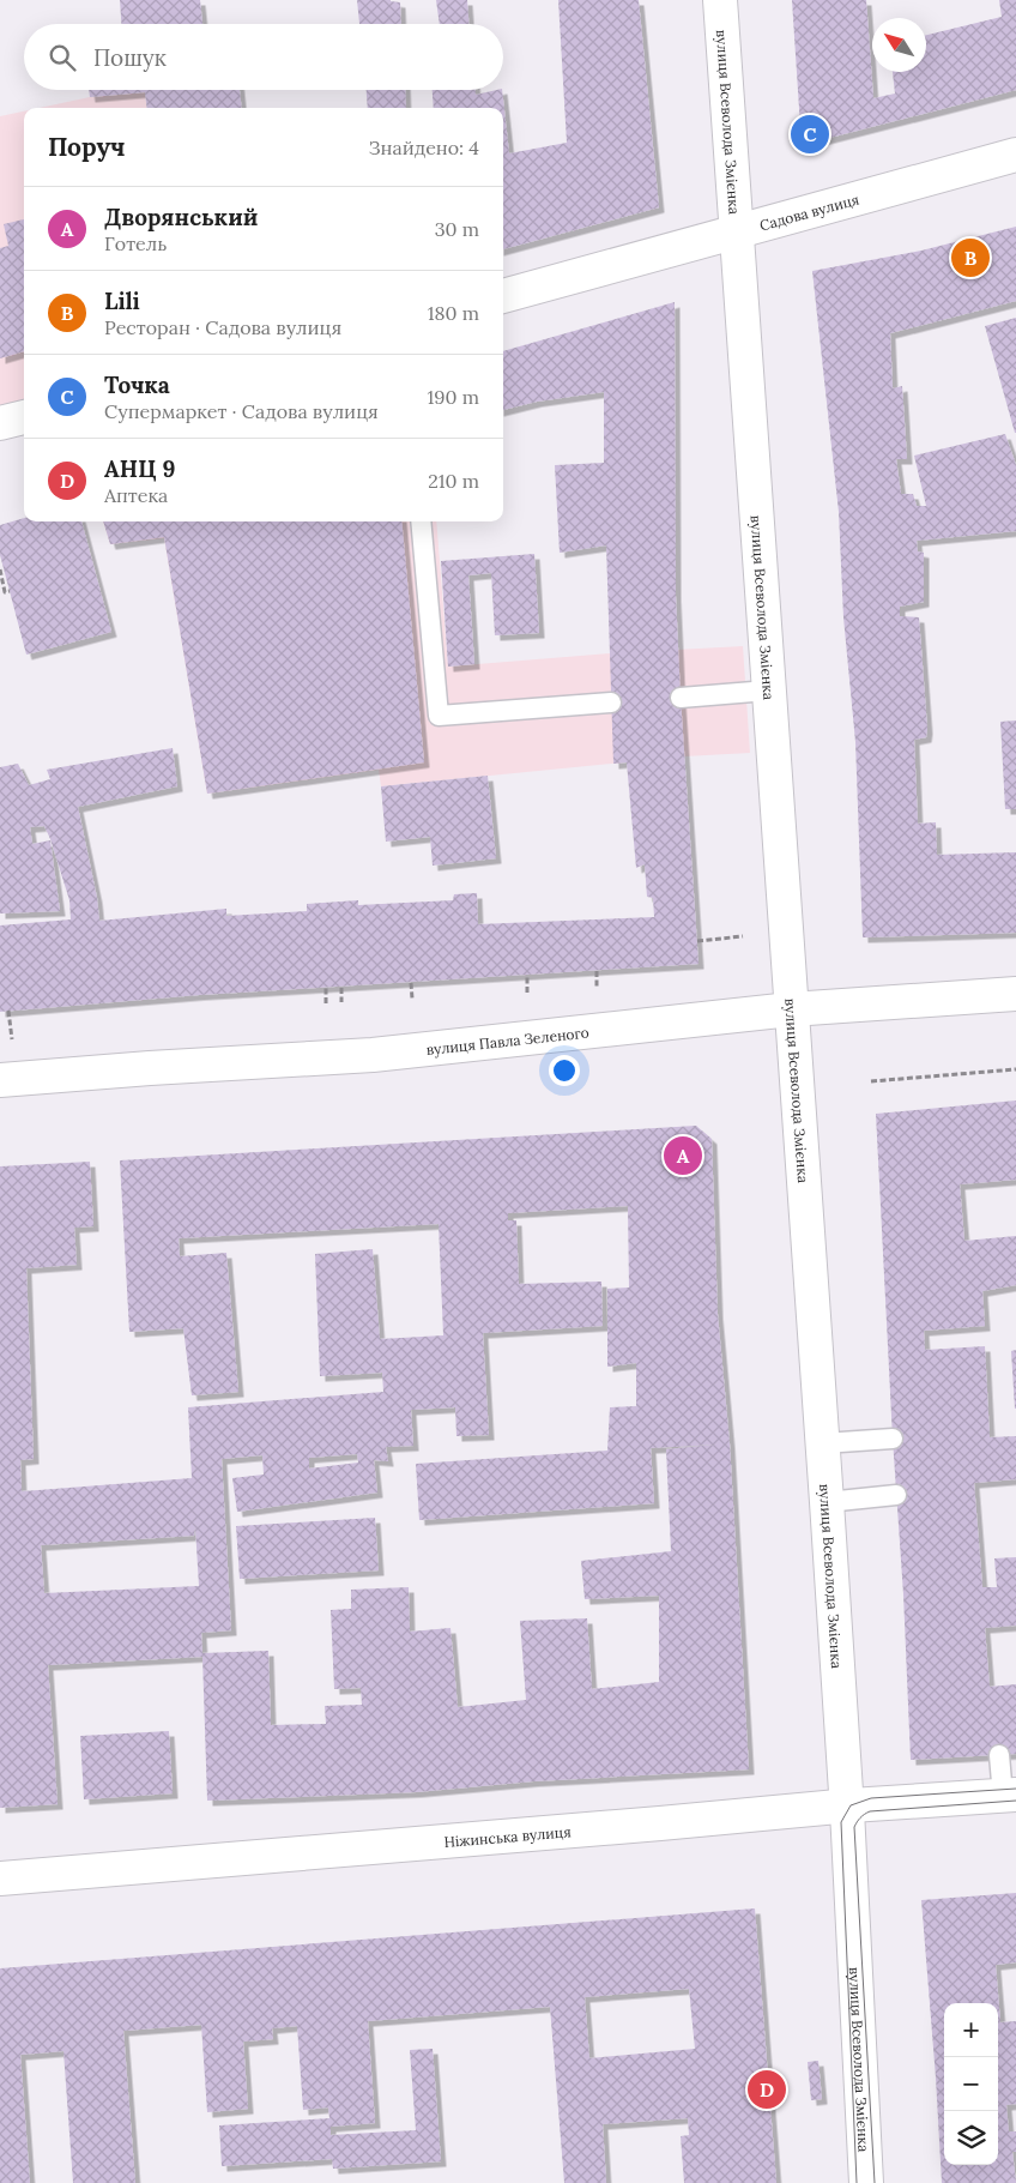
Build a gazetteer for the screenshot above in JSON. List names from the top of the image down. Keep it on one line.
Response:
{"streets":{"street":["вулиця Всеволода Змієнка","Садова вулиця","вулиця Павла Зеленого","Ніжинська вулиця"]},"crossings":[["вулиця Всеволода Змієнка","Садова вулиця"],["вулиця Всеволода Змієнка","вулиця Павла Зеленого"],["вулиця Всеволода Змієнка","Ніжинська вулиця"]],"north":"top left","page":{"search":"Пошук","heading":["Поруч","Знайдено: 4"],"pins":["C","B","A","D"],"list":[{"mark":"A","name":"Дворянський","note":"Готель","value":"30 m"},{"mark":"B","name":"Lili","note":"Ресторан · Садова вулиця","value":"180 m"},{"mark":"C","name":"Точка","note":"Супермаркет · Садова вулиця","value":"190 m"},{"mark":"D","name":"АНЦ 9","note":"Аптека","value":"210 m"}],"map_buttons":["+","−"]}}
